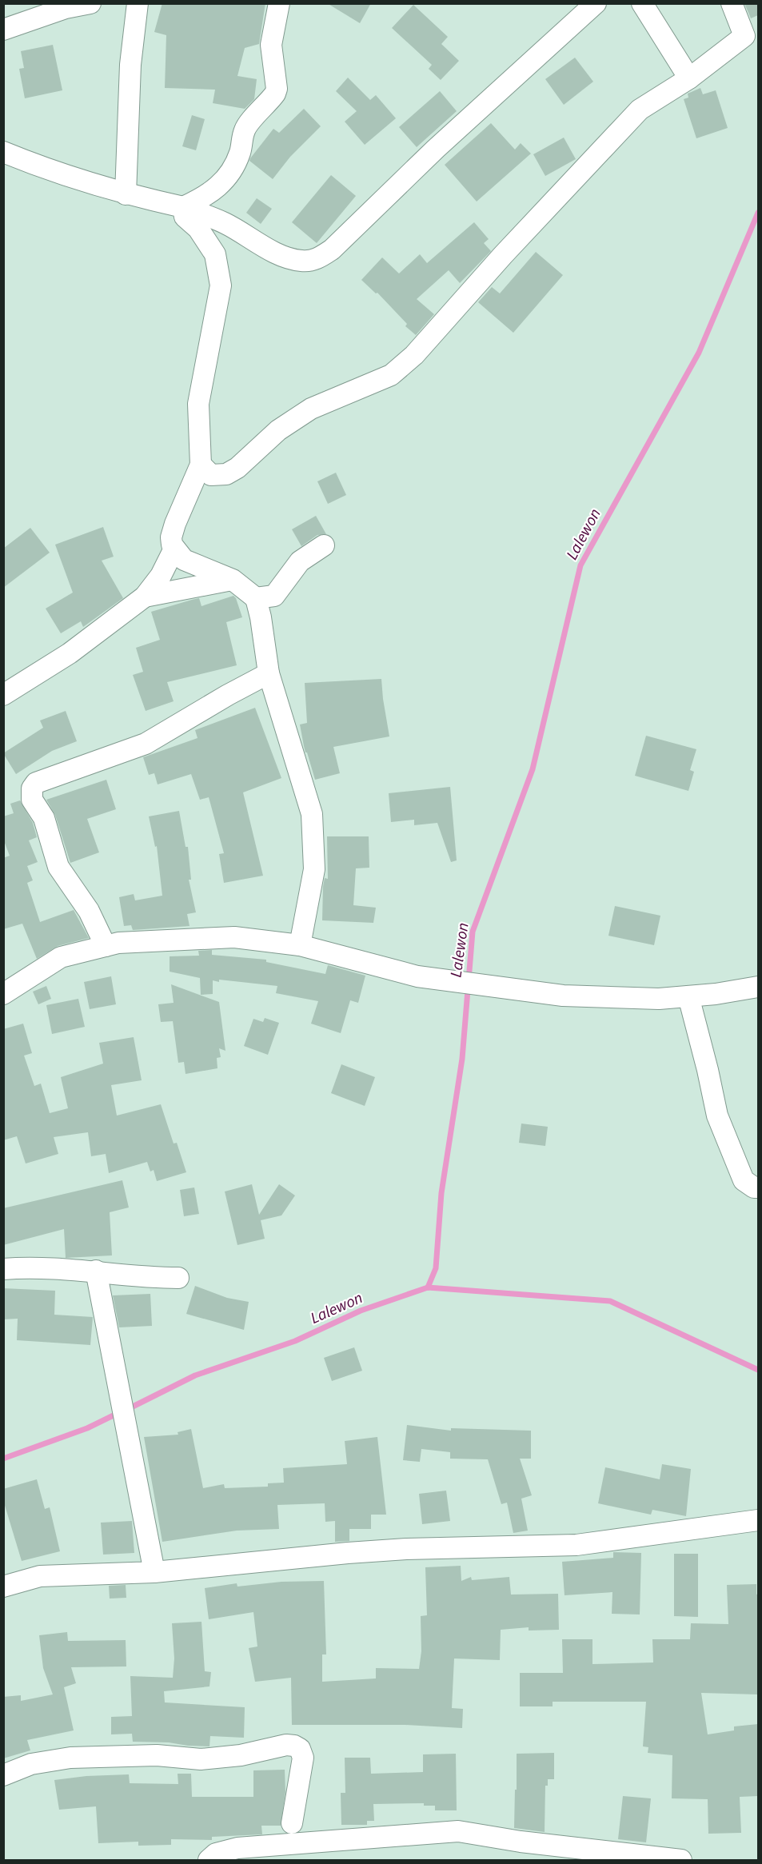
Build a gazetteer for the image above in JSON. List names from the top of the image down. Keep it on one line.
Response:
{"water":["Lalewon"]}
